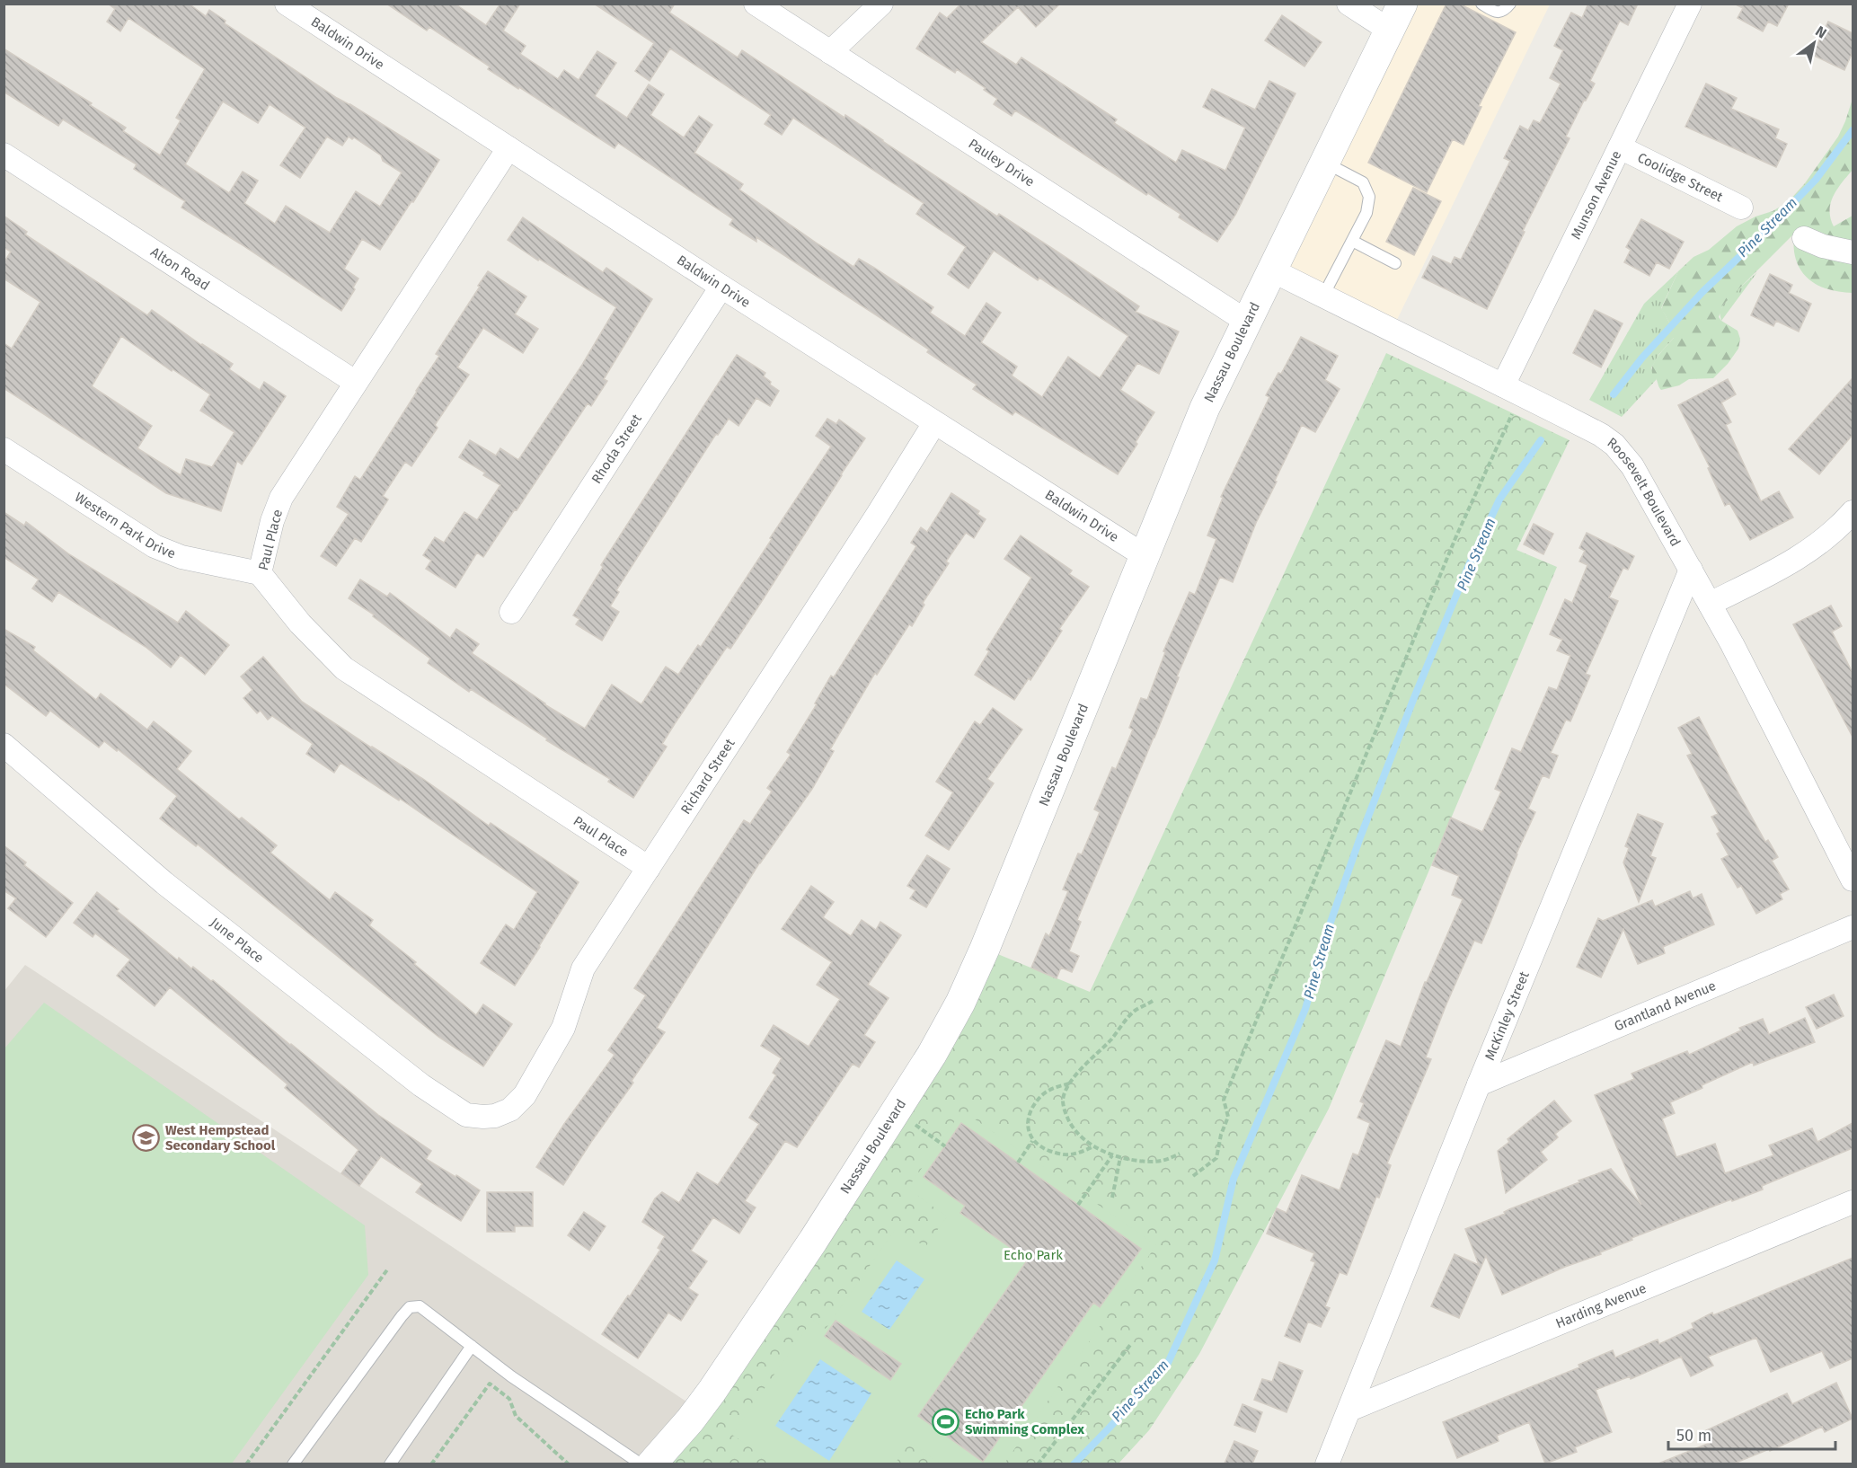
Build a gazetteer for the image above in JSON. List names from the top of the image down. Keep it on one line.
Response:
{"streets":{"main road":["Nassau Boulevard"],"street":["Baldwin Drive","Pauley Drive","Coolidge Street","Munson Avenue","Alton Road","Rhoda Street","Roosevelt Boulevard","Western Park Drive","Paul Place","Richard Street","June Place","Grantland Avenue","McKinley Street","Harding Avenue"]},"crossings":[["Baldwin Drive","Nassau Boulevard"],["Baldwin Drive","Rhoda Street"],["Baldwin Drive","Paul Place"],["Baldwin Drive","Richard Street"],["Pauley Drive","Nassau Boulevard"],["Coolidge Street","Munson Avenue"],["Munson Avenue","Roosevelt Boulevard"],["Alton Road","Paul Place"],["Nassau Boulevard","Roosevelt Boulevard"],["Roosevelt Boulevard","McKinley Street"],["Western Park Drive","Paul Place"],["Paul Place","Richard Street"],["Richard Street","June Place"],["Grantland Avenue","McKinley Street"],["McKinley Street","Harding Avenue"]],"water":["Pine Stream"],"parks":["Echo Park"],"places":{"school or university":["West Hempstead Secondary School"],"sports":["Echo Park Swimming Complex"]},"scale_bar":"50 m","north":"top right"}
